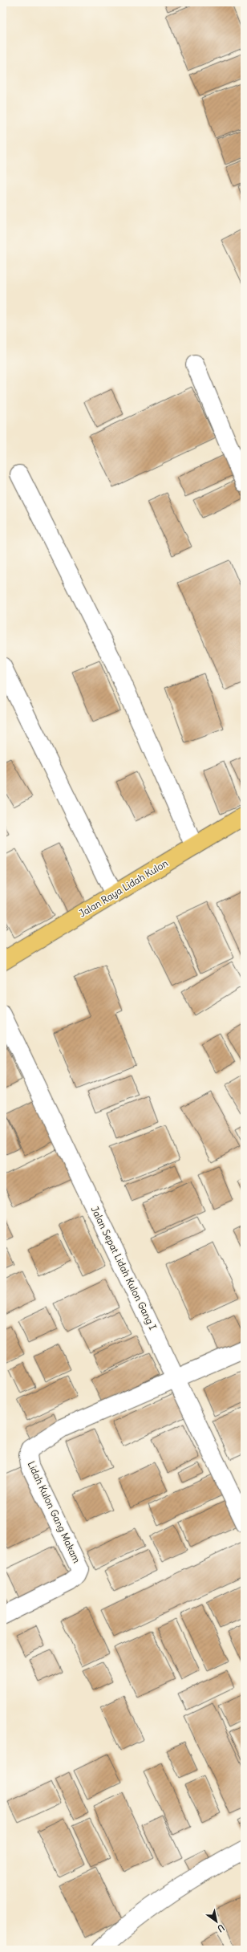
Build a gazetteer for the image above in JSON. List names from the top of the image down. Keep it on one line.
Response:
{"streets":{"main road":["Jalan Raya Lidah Kulon"],"street":["Jalan Sepat Lidah Kulon Gang I","Lidah Kulon Gang Makam"]},"crossings":[["Jalan Sepat Lidah Kulon Gang I","Lidah Kulon Gang Makam"]],"north":"bottom right"}
